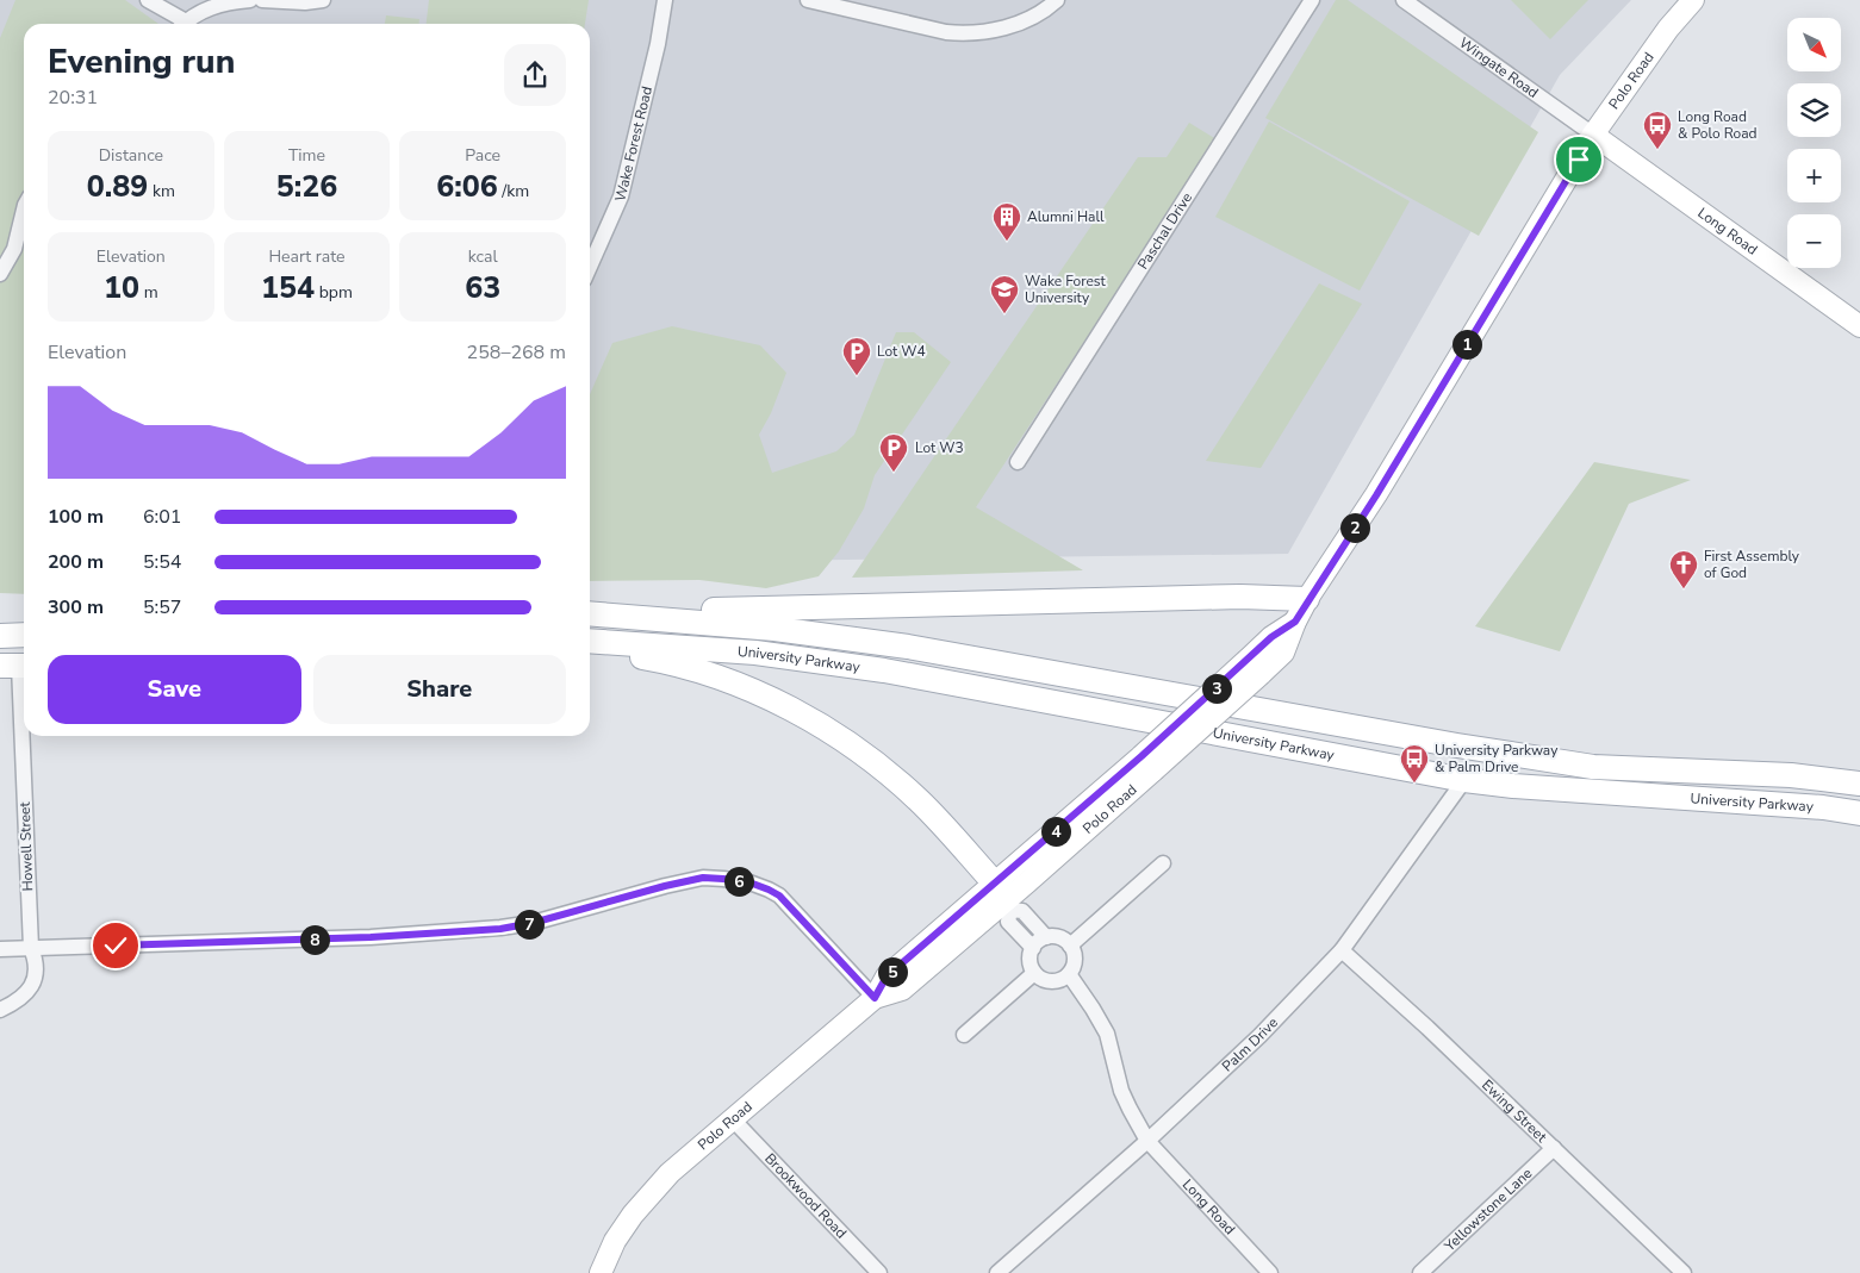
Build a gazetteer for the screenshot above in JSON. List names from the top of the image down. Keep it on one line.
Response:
{"streets":{"main road":["Polo Road","Long Road","University Parkway"],"street":["Wingate Road","Wake Forest Road","Paschal Drive","Howell Street","Palm Drive","Ewing Street","Brookwood Road","Yellowstone Lane"]},"crossings":[["Wingate Road","Polo Road"],["Wingate Road","Long Road"],["Polo Road","Long Road"],["Polo Road","Brookwood Road"],["Long Road","Palm Drive"],["University Parkway","Palm Drive"],["Palm Drive","Ewing Street"],["Ewing Street","Yellowstone Lane"]],"places":{"bus stop":["Long Road & Polo Road","University Parkway & Palm Drive"],"building":["Alumni Hall"],"school or university":["Wake Forest University"],"parking":["Lot W4","Lot W3"],"church":["First Assembly of God"]},"north":"bottom right","page":{"map_buttons":["+","−"],"heading":["Evening run","20:31"],"stats":[["Distance","0.89 km"],["Time","5:26"],["Pace","6:06 /km"],["Elevation","10 m"],["Heart rate","154 bpm"],["kcal","63"]],"chart":["Elevation","258–268 m"],"pins":["1","2","3","4","6","7","8","5"],"list":[{"name":"100 m","note":"6:01"},{"name":"200 m","note":"5:54"},{"name":"300 m","note":"5:57"}],"buttons":["Save","Share"]}}
